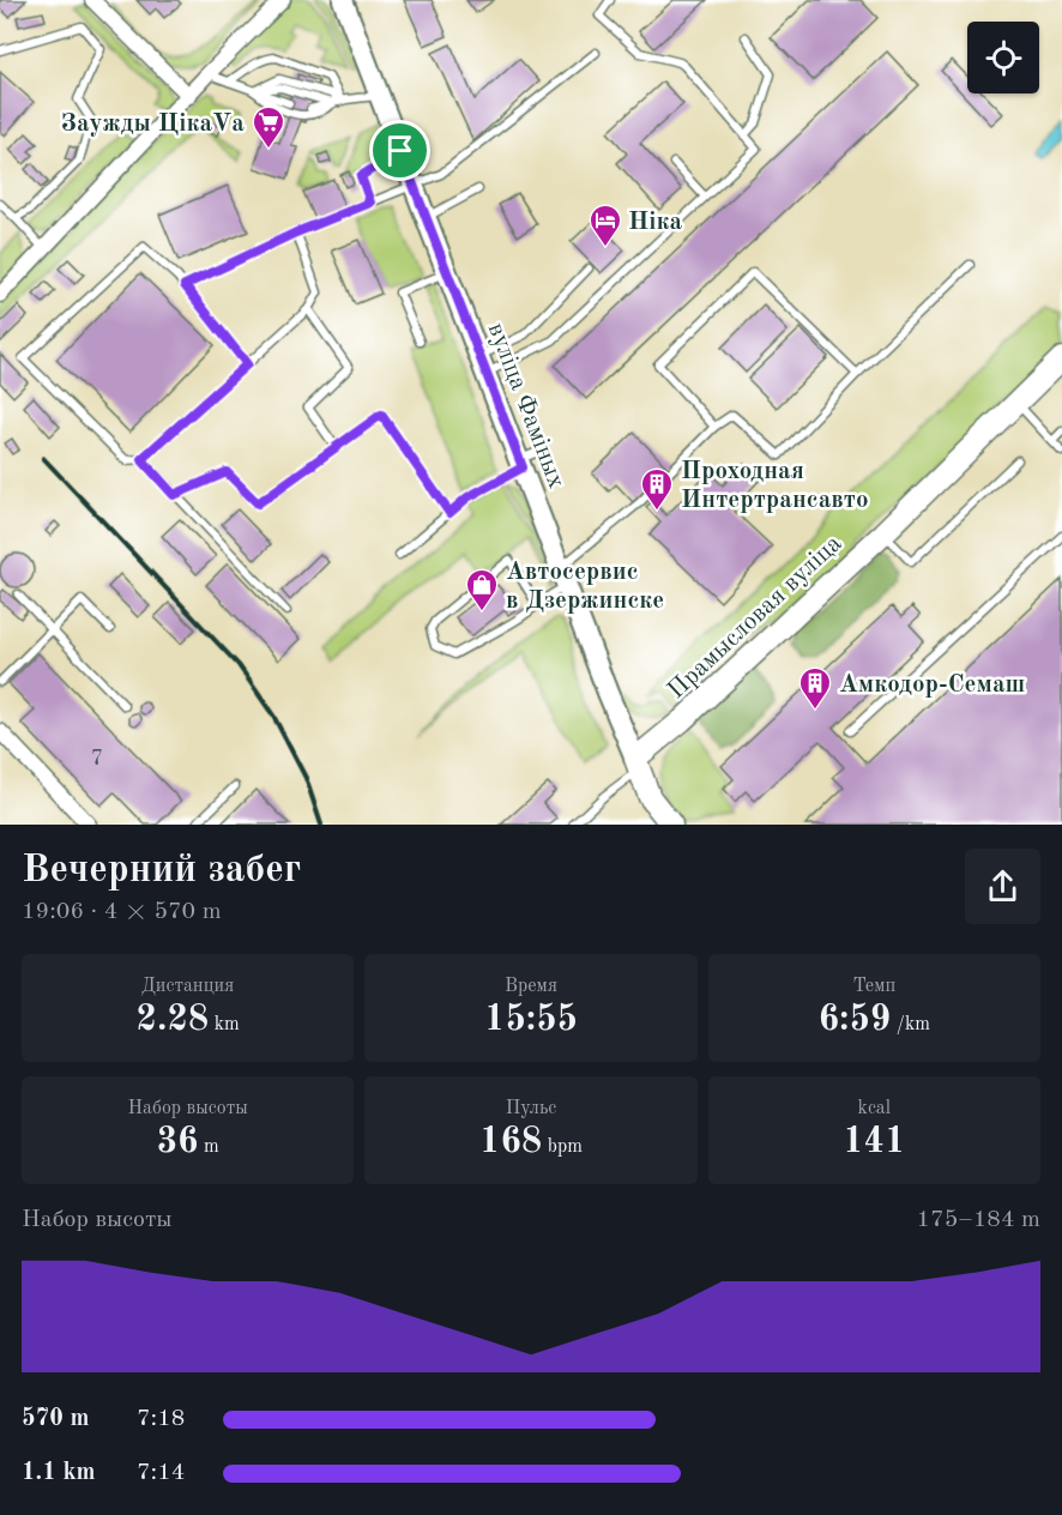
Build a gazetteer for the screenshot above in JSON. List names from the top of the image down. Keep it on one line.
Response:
{"streets":{"main road":["вуліца Фаміных","Прамысловая вуліца"]},"crossings":[["вуліца Фаміных","Прамысловая вуліца"]],"places":{"supermarket":["Заужды ЦікаVа"],"hotel":["Ніка"],"building":["Проходная Интертрансавто","Амкодор-Семаш"],"shop":["Автосервис в Дзержинске"]},"house_numbers":["7"],"page":{"heading":["Вечерний забег","19:06 · 4 × 570 m"],"stats":[["Дистанция","2.28 km"],["Время","15:55"],["Темп","6:59 /km"],["Набор высоты","36 m"],["Пульс","168 bpm"],["kcal","141"]],"chart":["Набор высоты","175–184 m"],"list":[{"name":"570 m","note":"7:18"},{"name":"1.1 km","note":"7:14"}]}}
